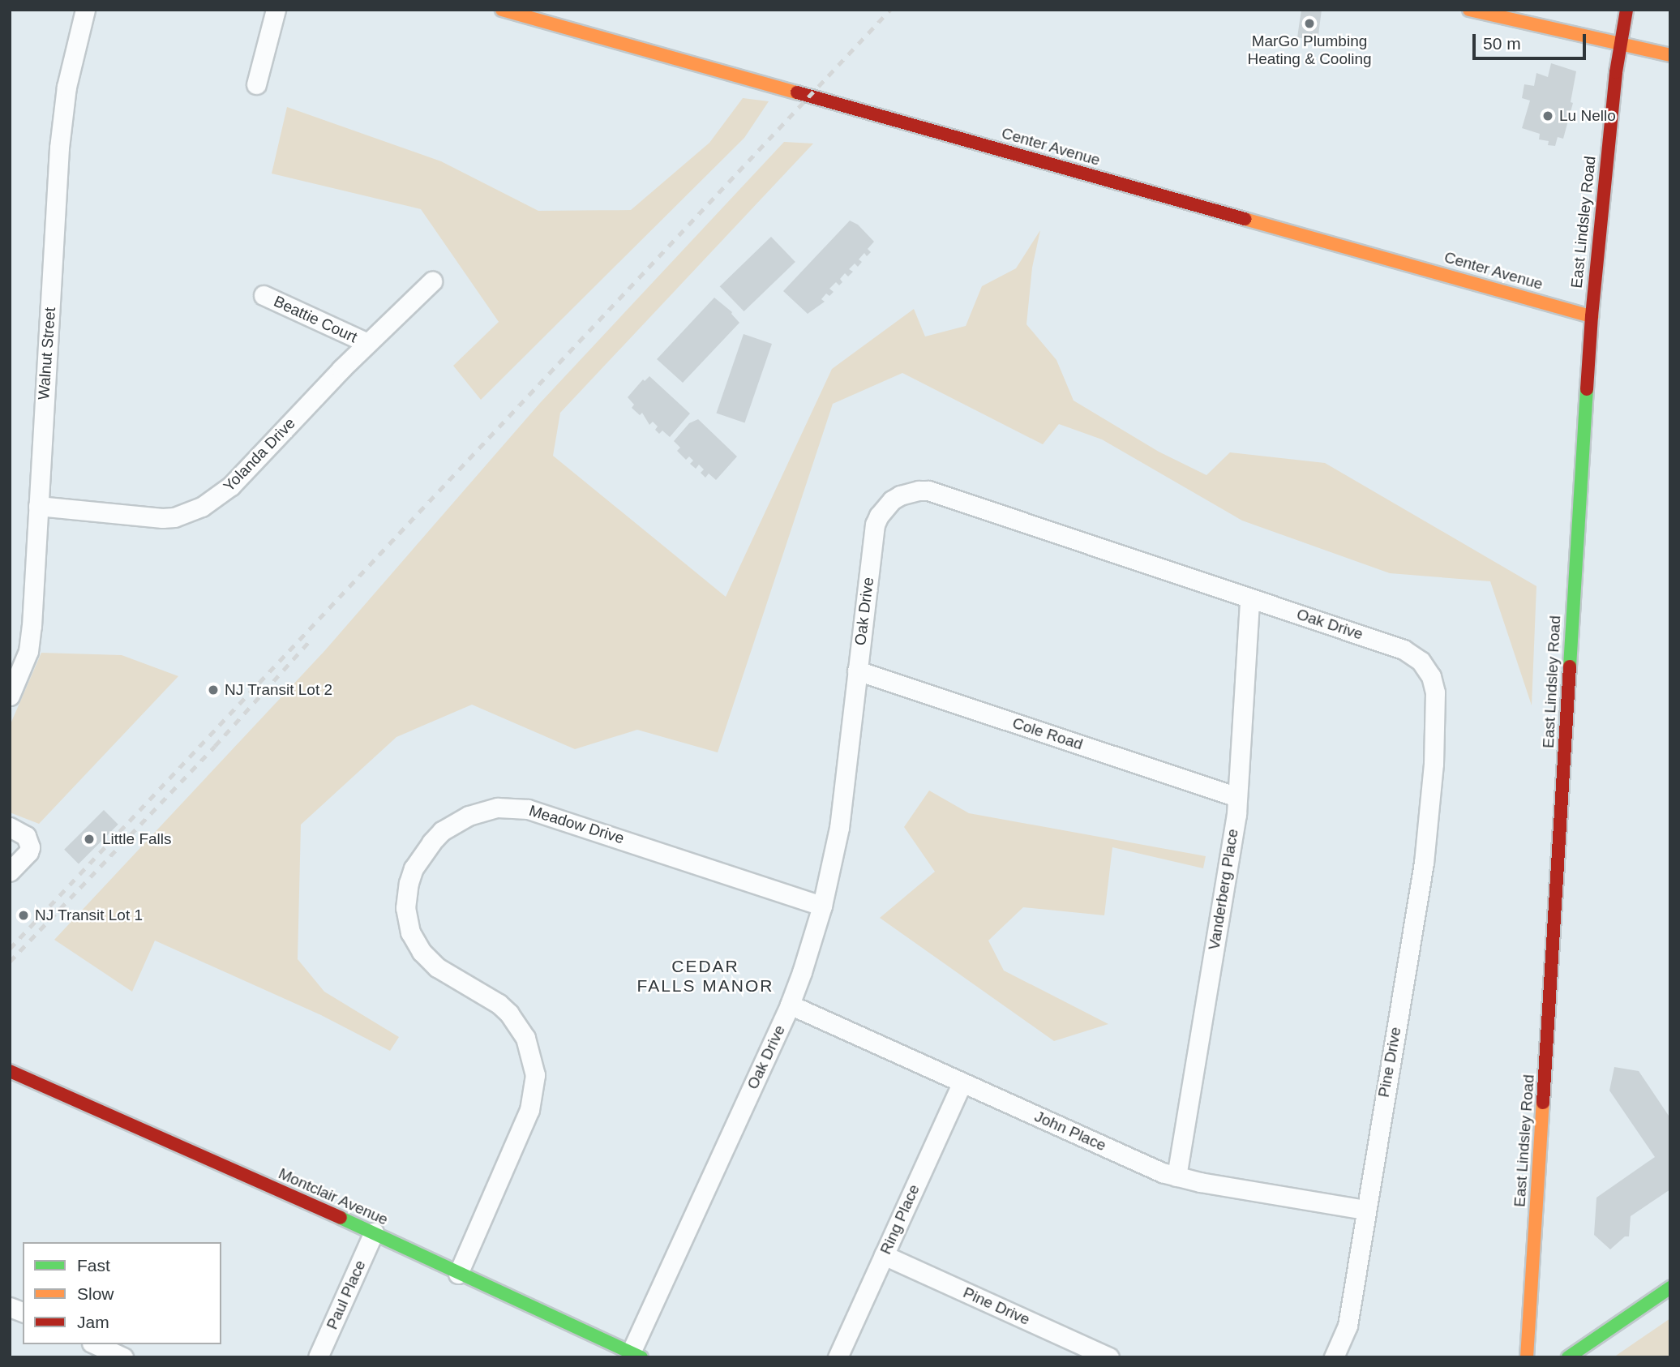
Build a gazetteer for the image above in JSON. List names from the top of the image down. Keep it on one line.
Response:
{"streets":{"street":["Center Avenue","East Lindsley Road","Beattie Court","Walnut Street","Yolanda Drive","Oak Drive","Cole Road","Meadow Drive","Vanderberg Place","Pine Drive","John Place","Montclair Avenue","Ring Place","Paul Place"]},"crossings":[["Center Avenue","East Lindsley Road"],["Beattie Court","Yolanda Drive"],["Walnut Street","Yolanda Drive"],["Oak Drive","Cole Road"],["Oak Drive","Meadow Drive"],["Oak Drive","Vanderberg Place"],["Oak Drive","Pine Drive"],["Oak Drive","John Place"],["Oak Drive","Montclair Avenue"],["Cole Road","Vanderberg Place"],["Meadow Drive","Montclair Avenue"],["Vanderberg Place","John Place"],["Pine Drive","John Place"],["Pine Drive","Ring Place"],["John Place","Ring Place"],["Montclair Avenue","Paul Place"]],"districts":["CEDAR FALLS MANOR"],"places":["MarGo Plumbing Heating & Cooling","Lu Nello","NJ Transit Lot 2","Little Falls","NJ Transit Lot 1"],"legend":["Fast","Slow","Jam"],"scale_bar":"50 m"}
